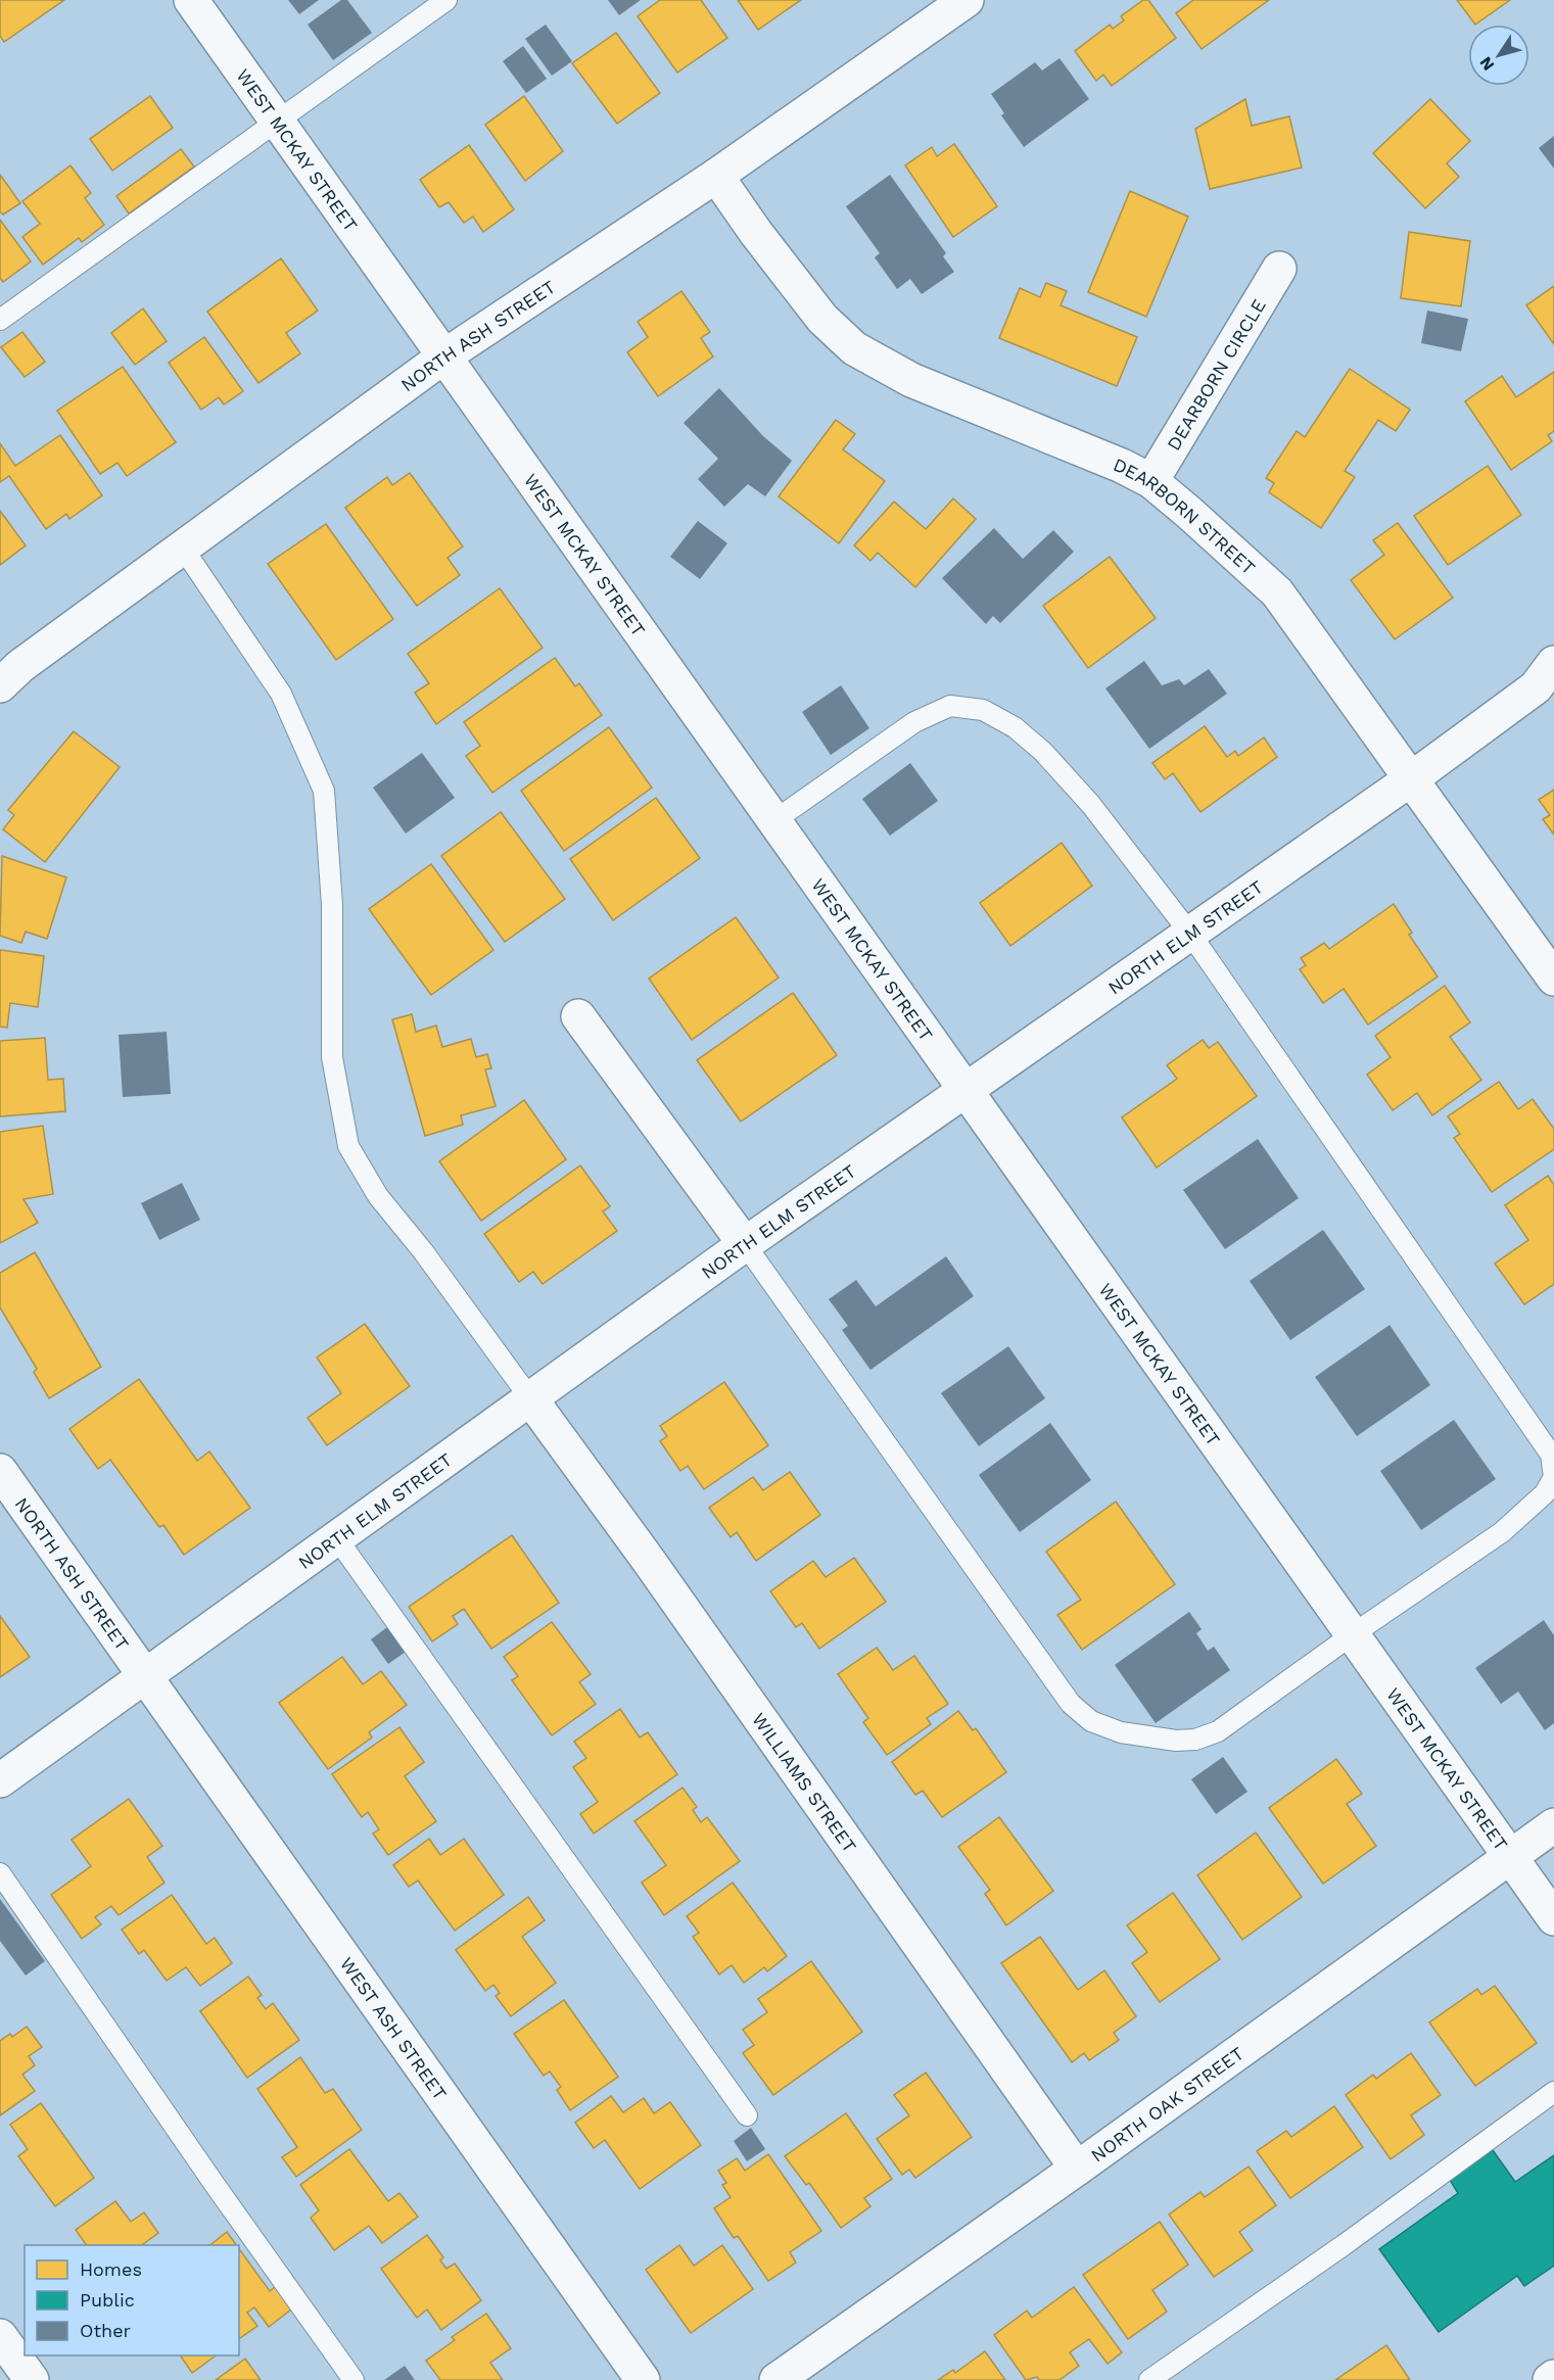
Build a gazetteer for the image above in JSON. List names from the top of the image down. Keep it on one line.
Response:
{"streets":{"street":["WEST MCKAY STREET","NORTH ASH STREET","DEARBORN CIRCLE","DEARBORN STREET","NORTH ELM STREET","WILLIAMS STREET","WEST ASH STREET","NORTH OAK STREET"]},"crossings":[["WEST MCKAY STREET","NORTH ASH STREET"],["WEST MCKAY STREET","NORTH ELM STREET"],["WEST MCKAY STREET","NORTH OAK STREET"],["NORTH ASH STREET","DEARBORN STREET"],["NORTH ASH STREET","NORTH ELM STREET"],["NORTH ASH STREET","WEST ASH STREET"],["DEARBORN CIRCLE","DEARBORN STREET"],["DEARBORN STREET","NORTH ELM STREET"],["NORTH ELM STREET","WILLIAMS STREET"],["NORTH ELM STREET","WEST ASH STREET"],["WILLIAMS STREET","NORTH OAK STREET"]],"legend":["Homes","Public","Other"],"north":"bottom left"}
